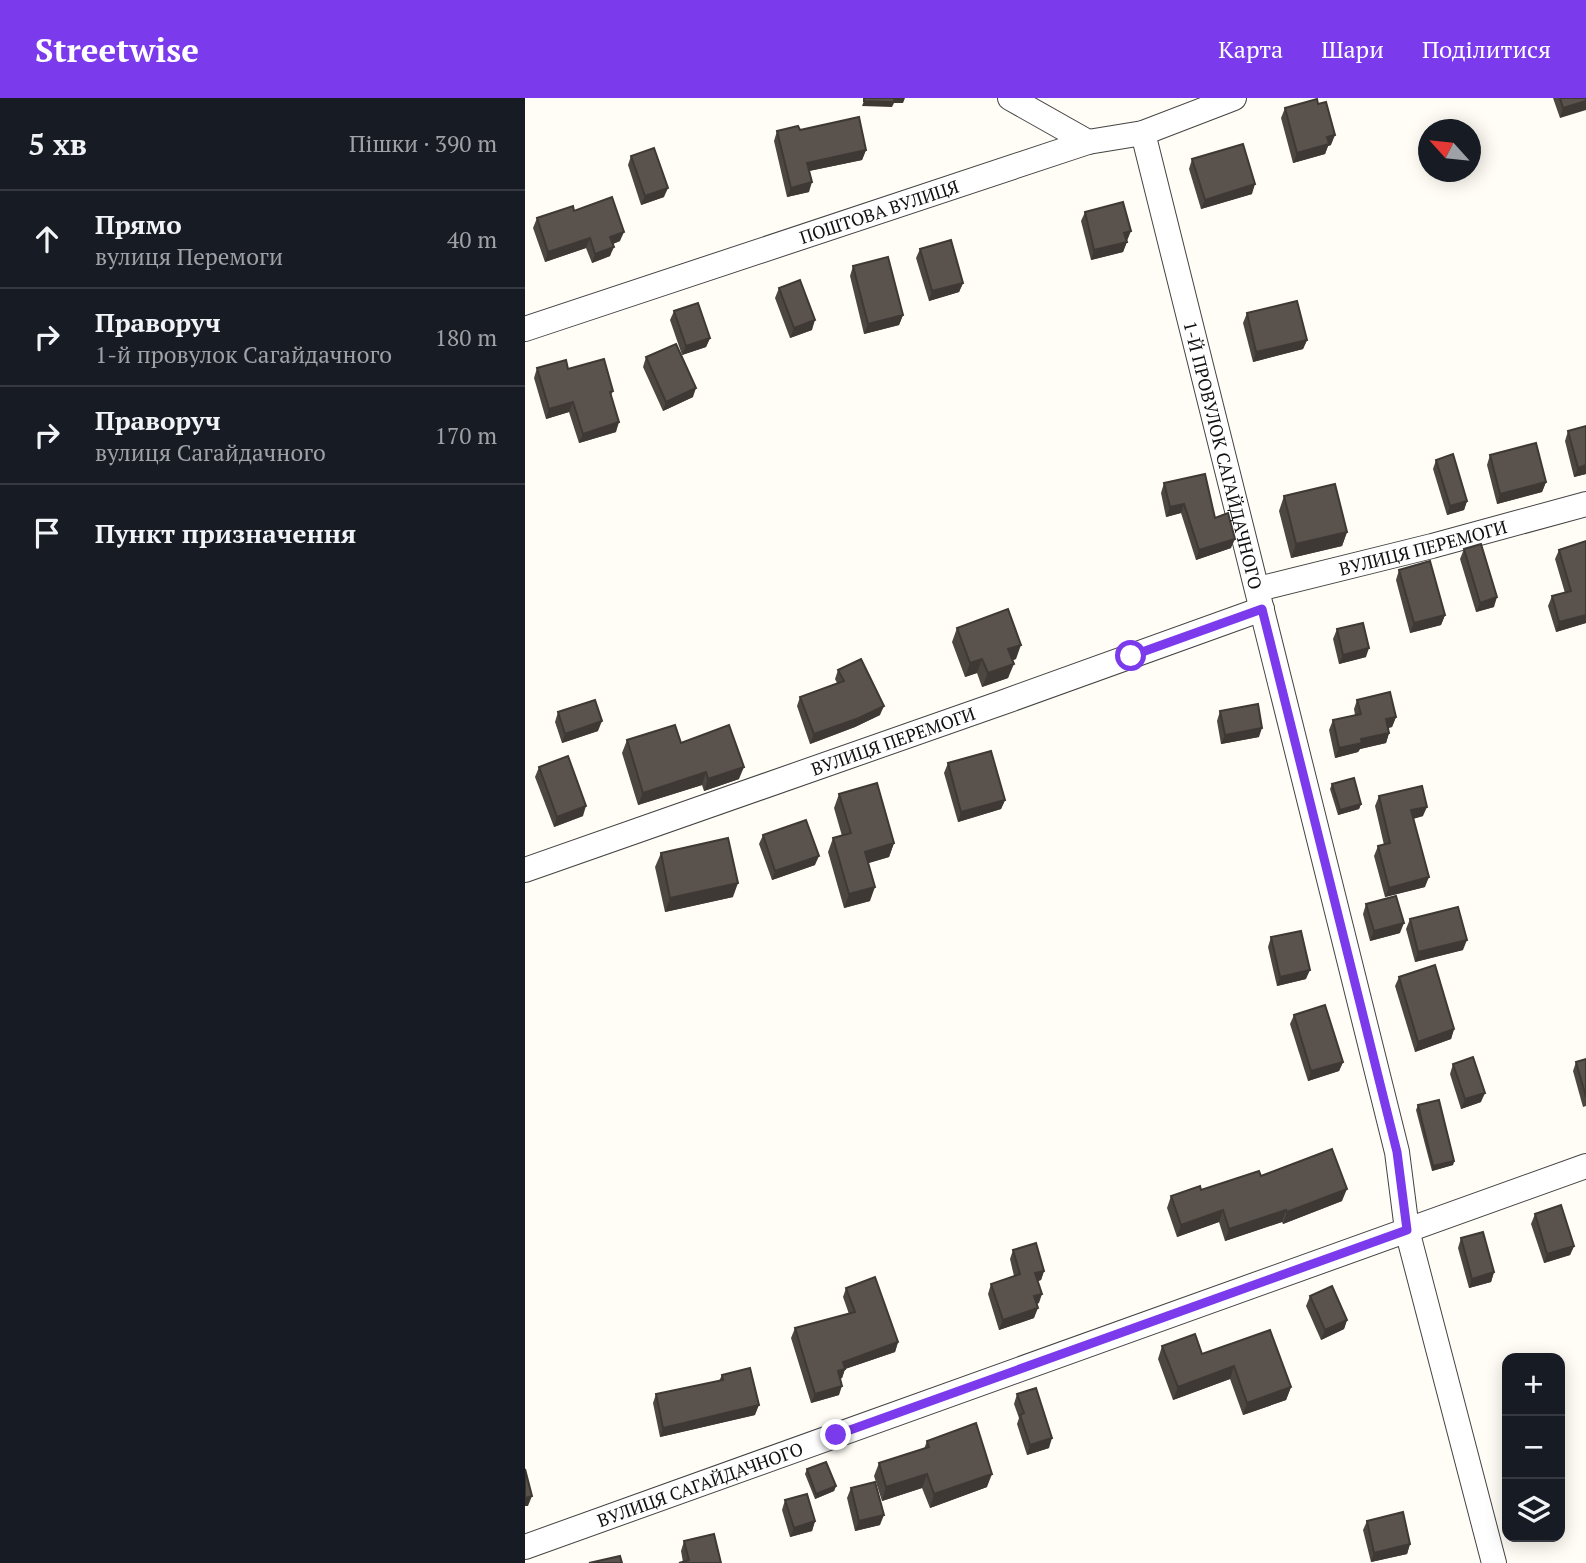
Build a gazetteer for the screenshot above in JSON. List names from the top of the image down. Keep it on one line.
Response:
{"streets":{"street":["ПОШТОВА ВУЛИЦЯ","1-Й ПРОВУЛОК САГАЙДАЧНОГО","ВУЛИЦЯ ПЕРЕМОГИ","ВУЛИЦЯ САГАЙДАЧНОГО"]},"crossings":[["ПОШТОВА ВУЛИЦЯ","1-Й ПРОВУЛОК САГАЙДАЧНОГО"],["1-Й ПРОВУЛОК САГАЙДАЧНОГО","ВУЛИЦЯ ПЕРЕМОГИ"],["1-Й ПРОВУЛОК САГАЙДАЧНОГО","ВУЛИЦЯ САГАЙДАЧНОГО"]],"north":"top left","page":{"header":"Streetwise","nav":["Карта","Шари","Поділитися"],"heading":["5 хв","Пішки · 390 m"],"list":[["Прямо","вулиця Перемоги","40 m"],["Праворуч","1-й провулок Сагайдачного","180 m"],["Праворуч","вулиця Сагайдачного","170 m"],"Пункт призначення"],"map_buttons":["+","−"]}}
